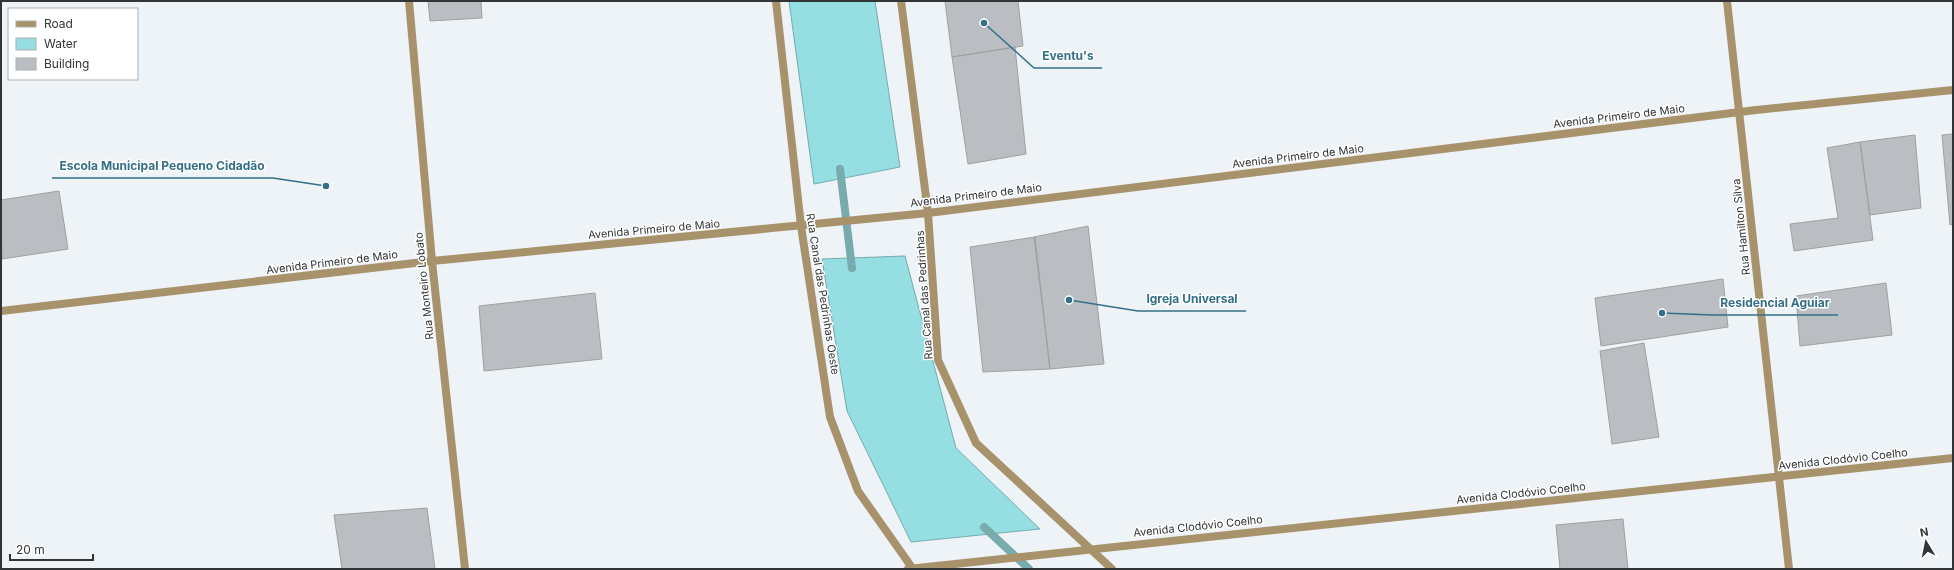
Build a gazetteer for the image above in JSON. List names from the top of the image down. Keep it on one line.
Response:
{"streets":{"street":["Avenida Primeiro de Maio","Rua Hamilton Silva","Rua Monteiro Lobato","Rua Canal das Pedrinhas Oeste","Rua Canal das Pedrinhas","Avenida Clodóvio Coelho"]},"crossings":[["Avenida Primeiro de Maio","Rua Hamilton Silva"],["Avenida Primeiro de Maio","Rua Monteiro Lobato"],["Avenida Primeiro de Maio","Rua Canal das Pedrinhas Oeste"],["Avenida Primeiro de Maio","Rua Canal das Pedrinhas"],["Rua Hamilton Silva","Avenida Clodóvio Coelho"],["Rua Canal das Pedrinhas Oeste","Avenida Clodóvio Coelho"],["Rua Canal das Pedrinhas","Avenida Clodóvio Coelho"]],"places":["Eventu's","Escola Municipal Pequeno Cidadão","Igreja Universal","Residencial Aguiar"],"legend":["Road","Water","Building"],"scale_bar":"20 m","north":"top"}
